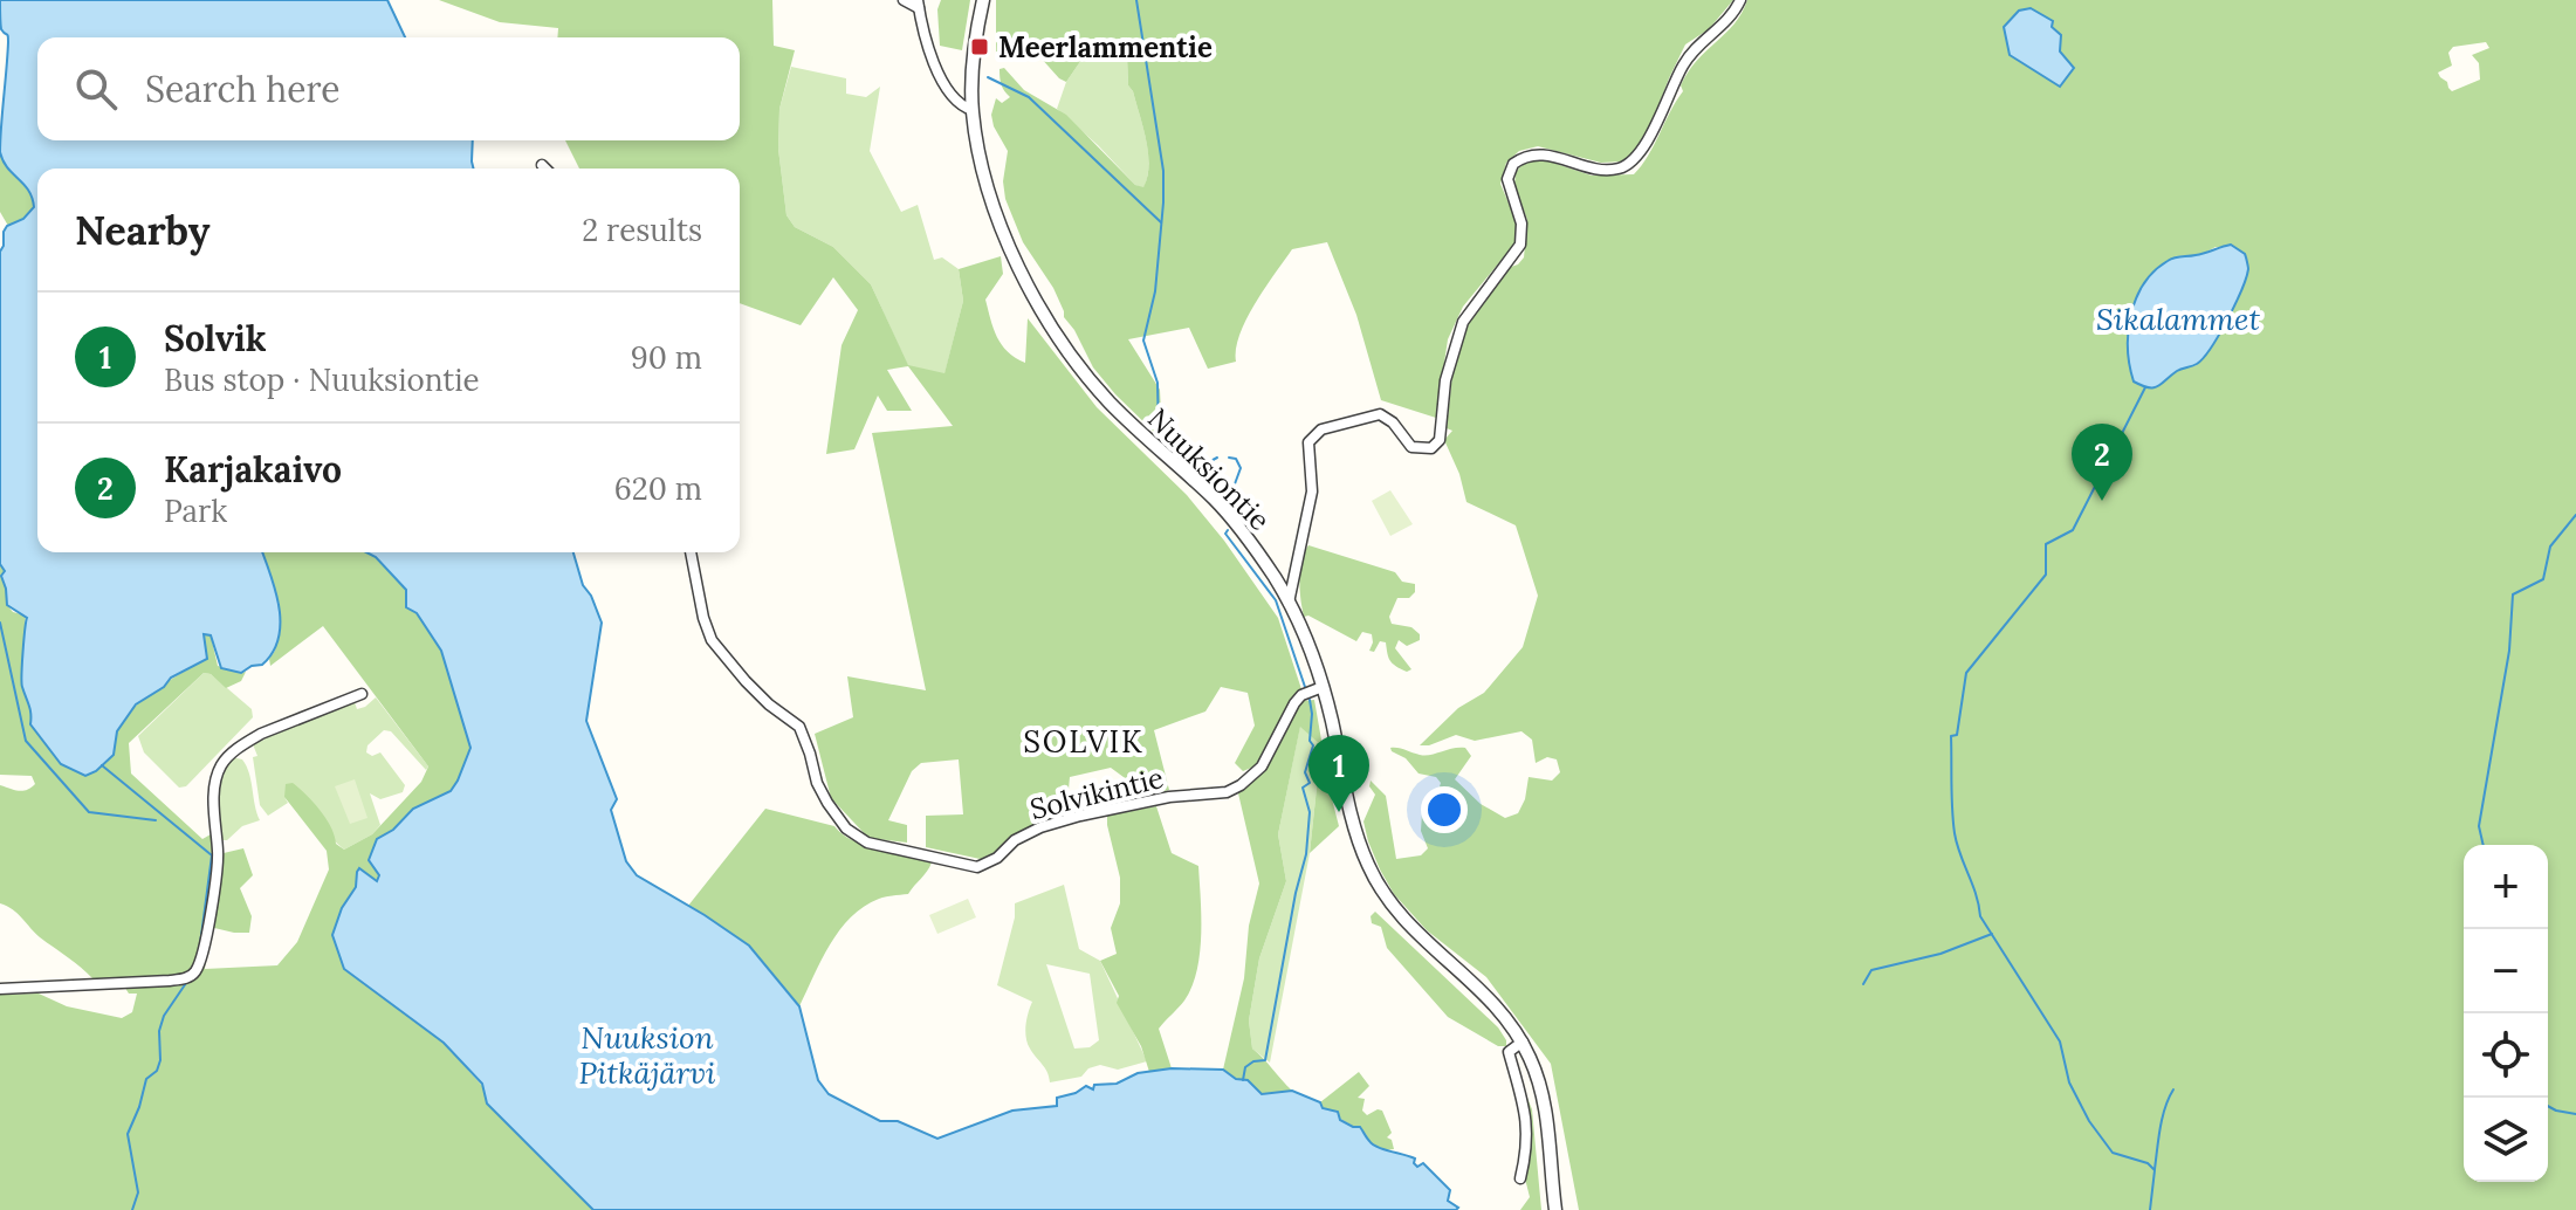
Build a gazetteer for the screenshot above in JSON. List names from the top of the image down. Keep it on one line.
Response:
{"streets":{"street":["Nuuksiontie","Solvikintie"]},"crossings":[["Nuuksiontie","Solvikintie"]],"districts":["SOLVIK"],"water":["Sikalammet","Nuuksion Pitkäjärvi"],"places":{"transit":["Meerlammentie"]},"page":{"search":"Search here","heading":["Nearby","2 results"],"list":[{"mark":"1","name":"Solvik","note":"Bus stop · Nuuksiontie","value":"90 m"},{"mark":"2","name":"Karjakaivo","note":"Park","value":"620 m"}],"pins":["2","1"],"map_buttons":["+","−"]}}
